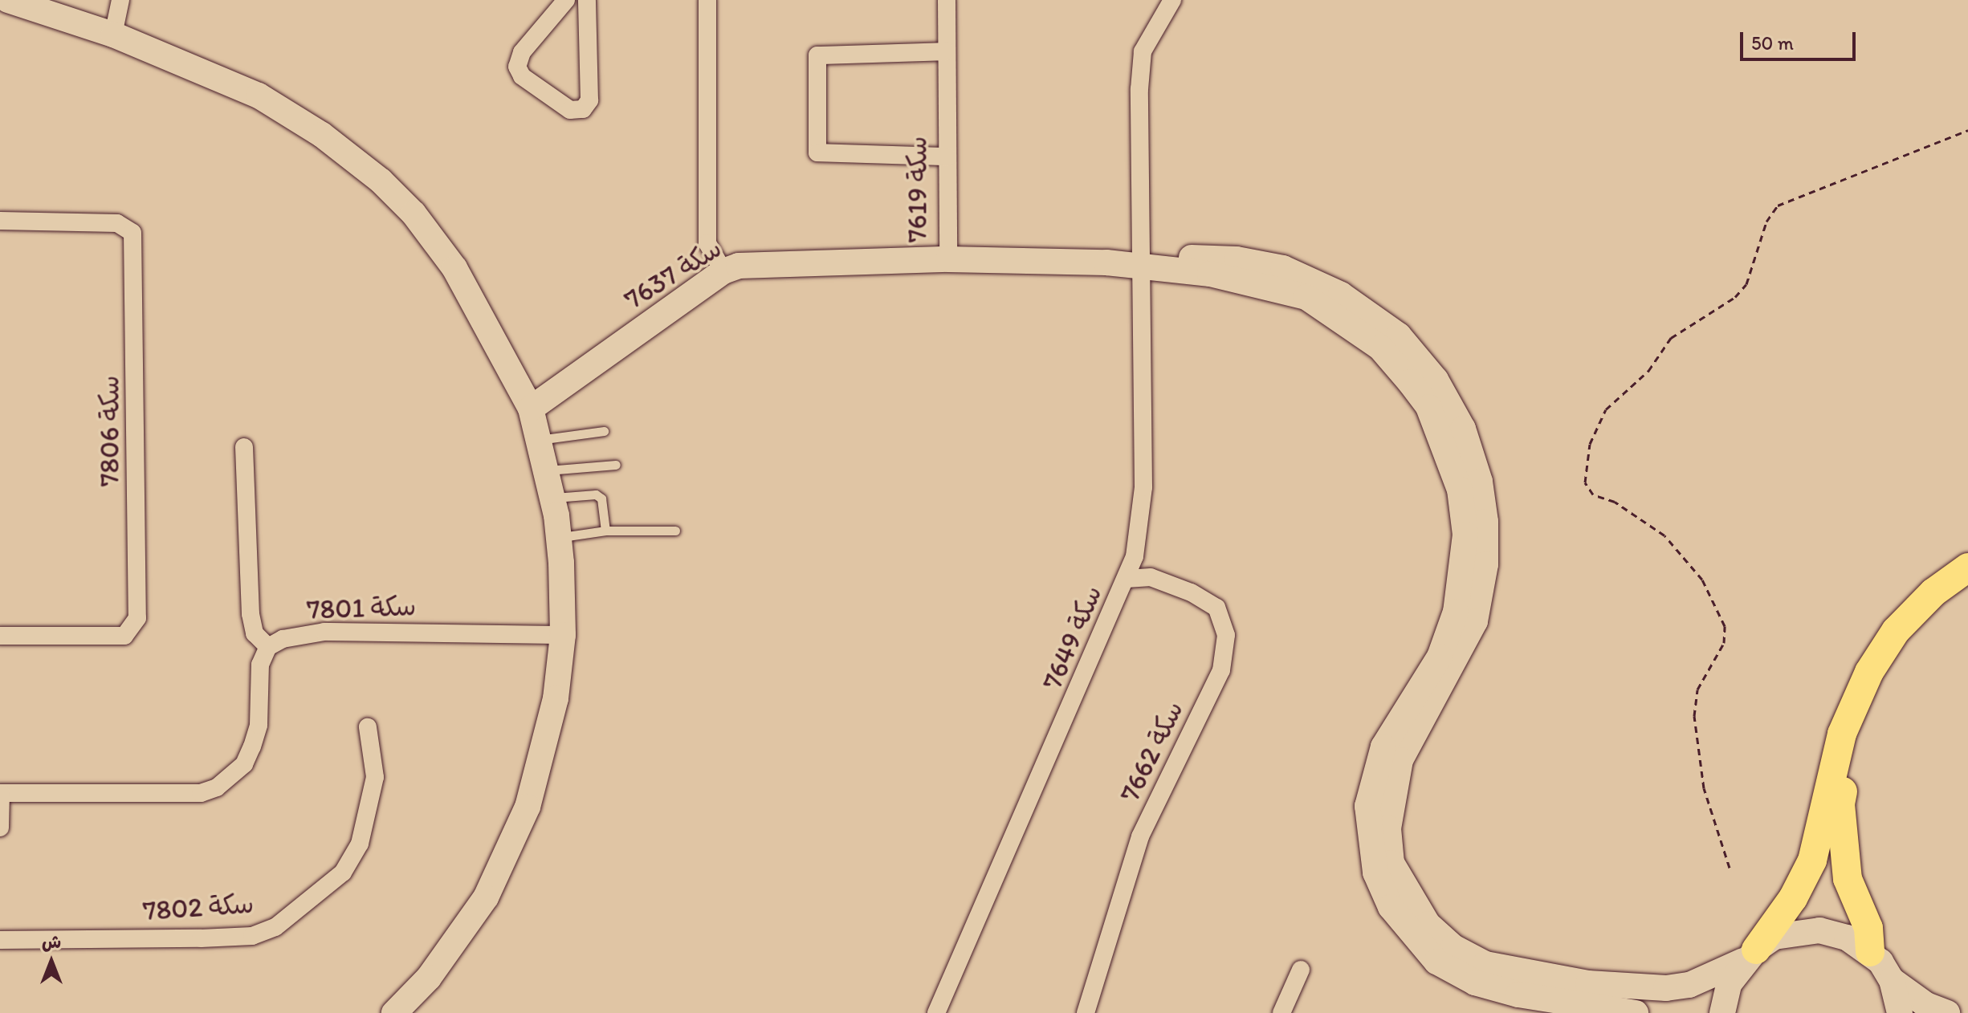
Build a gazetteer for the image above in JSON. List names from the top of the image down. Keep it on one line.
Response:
{"streets":{"street":["سكة 7619","سكة 7637","سكة 7806","سكة 7801","سكة 7649","سكة 7662","سكة 7802"]},"crossings":[["سكة 7619","سكة 7637"],["سكة 7619","سكة 7649"],["سكة 7649","سكة 7662"]],"scale_bar":"50 m","north":"top"}
